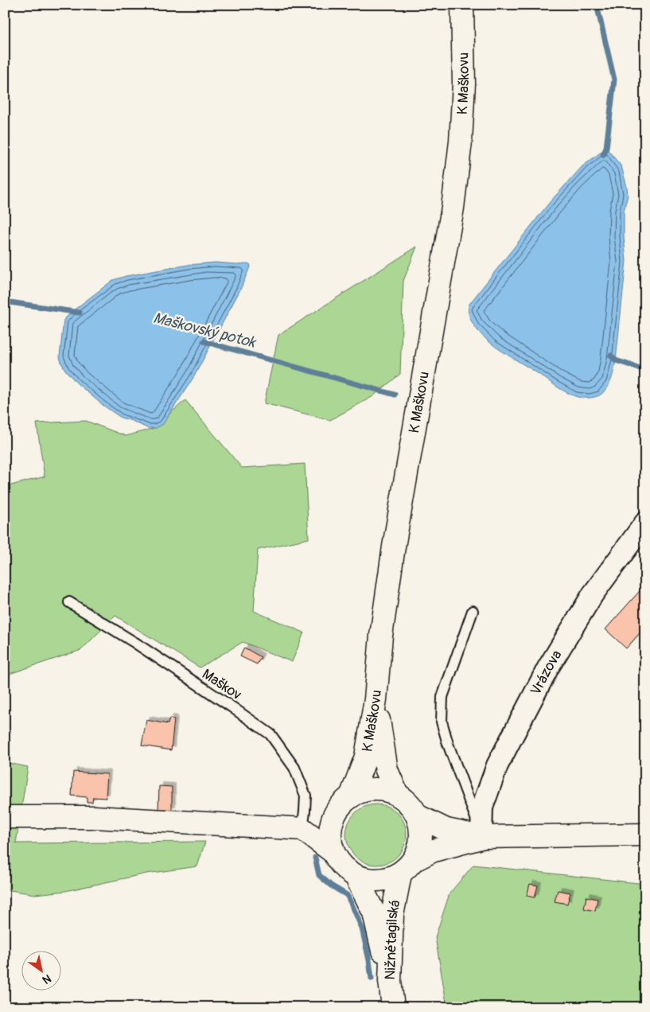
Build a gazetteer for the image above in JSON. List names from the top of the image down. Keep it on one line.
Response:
{"streets":{"main road":["K Maškovu","Nižnětagilská"],"street":["Vrázova"],"lane":["Maškov"]},"crossings":[["K Maškovu","Nižnětagilská"]],"water":["Maškovský potok"],"north":"bottom right"}
